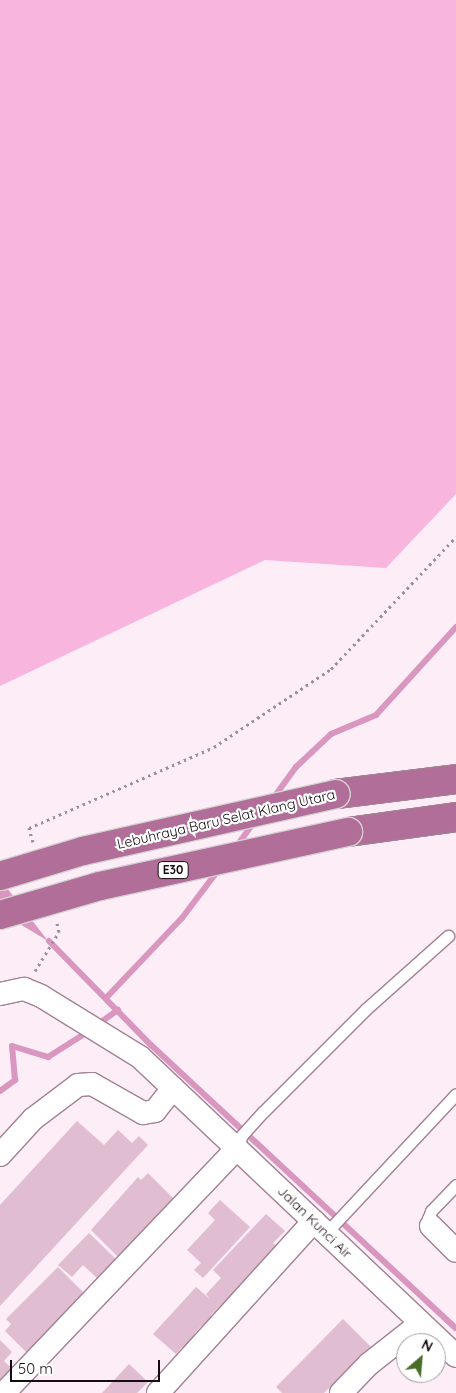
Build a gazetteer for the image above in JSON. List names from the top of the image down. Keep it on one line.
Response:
{"streets":{"highway":["Lebuhraya Baru Selat Klang Utara","E30"],"street":["Jalan Kunci Air"]},"scale_bar":"50 m","north":"top right"}
